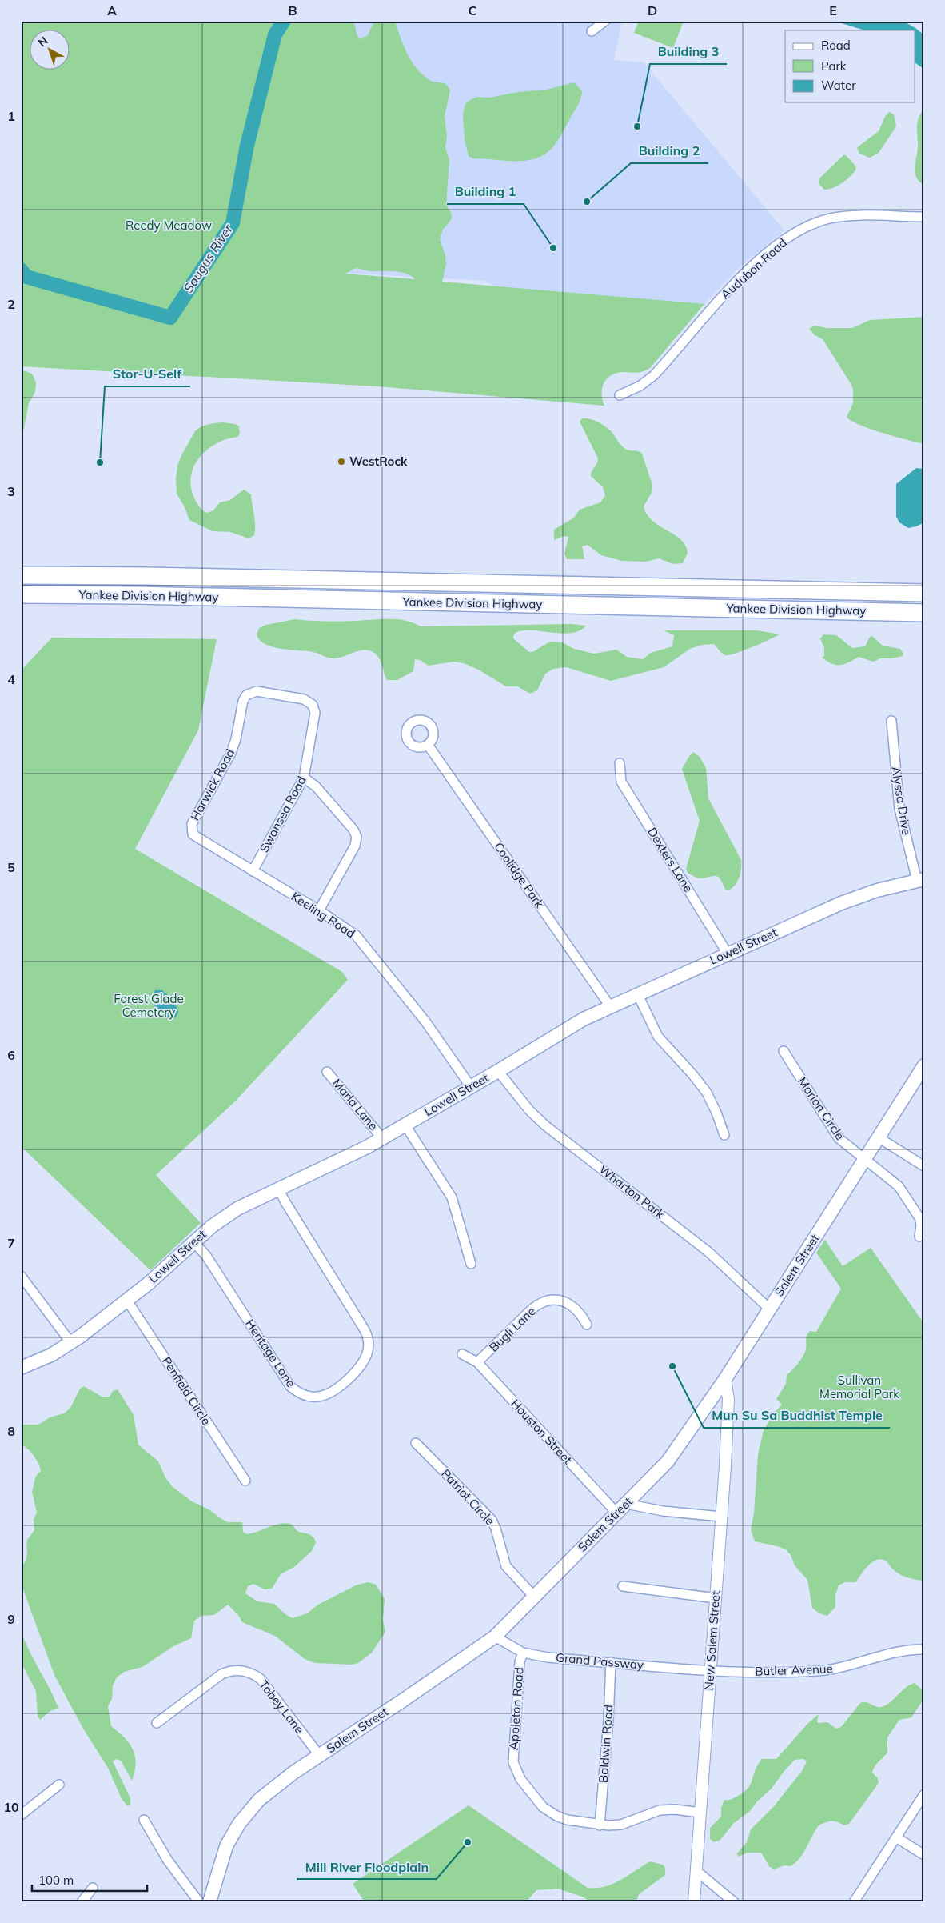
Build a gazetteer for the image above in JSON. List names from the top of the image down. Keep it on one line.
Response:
{"streets":{"highway":["Yankee Division Highway"],"main road":["Lowell Street","Salem Street"],"street":["Audubon Road","Harwick Road","Alyssa Drive","Swansea Road","Dexters Lane","Coolidge Park","Keeling Road","Marla Lane","Marion Circle","Wharton Park","Bugli Lane","Heritage Lane","Penfield Circle","Houston Street","Patriot Circle","New Salem Street","Grand Passway","Butler Avenue","Tobey Lane","Appleton Road","Baldwin Road"]},"crossings":[["Harwick Road","Swansea Road"],["Harwick Road","Keeling Road"],["Alyssa Drive","Lowell Street"],["Swansea Road","Keeling Road"],["Dexters Lane","Lowell Street"],["Coolidge Park","Lowell Street"],["Keeling Road","Lowell Street"],["Lowell Street","Marla Lane"],["Lowell Street","Wharton Park"],["Lowell Street","Heritage Lane"],["Lowell Street","Penfield Circle"],["Marion Circle","Salem Street"],["Wharton Park","Salem Street"],["Salem Street","Houston Street"],["Salem Street","Patriot Circle"],["Salem Street","New Salem Street"],["Salem Street","Grand Passway"],["Salem Street","Tobey Lane"],["Bugli Lane","Houston Street"],["New Salem Street","Grand Passway"],["New Salem Street","Butler Avenue"],["New Salem Street","Appleton Road"],["Grand Passway","Butler Avenue"],["Grand Passway","Appleton Road"],["Grand Passway","Baldwin Road"],["Appleton Road","Baldwin Road"]],"water":["Saugus River"],"parks":["Reedy Meadow","Forest Glade Cemetery","Sullivan Memorial Park"],"places":["Building 3","Building 2","Building 1","WestRock","Stor-U-Self","Mun Su Sa Buddhist Temple","Mill River Floodplain"],"legend":["Road","Park","Water"],"scale_bar":"100 m","north":"top left","grid":{"columns":["A","B","C","D","E"],"rows":["1","2","3","4","5","6","7","8","9","10"]}}
